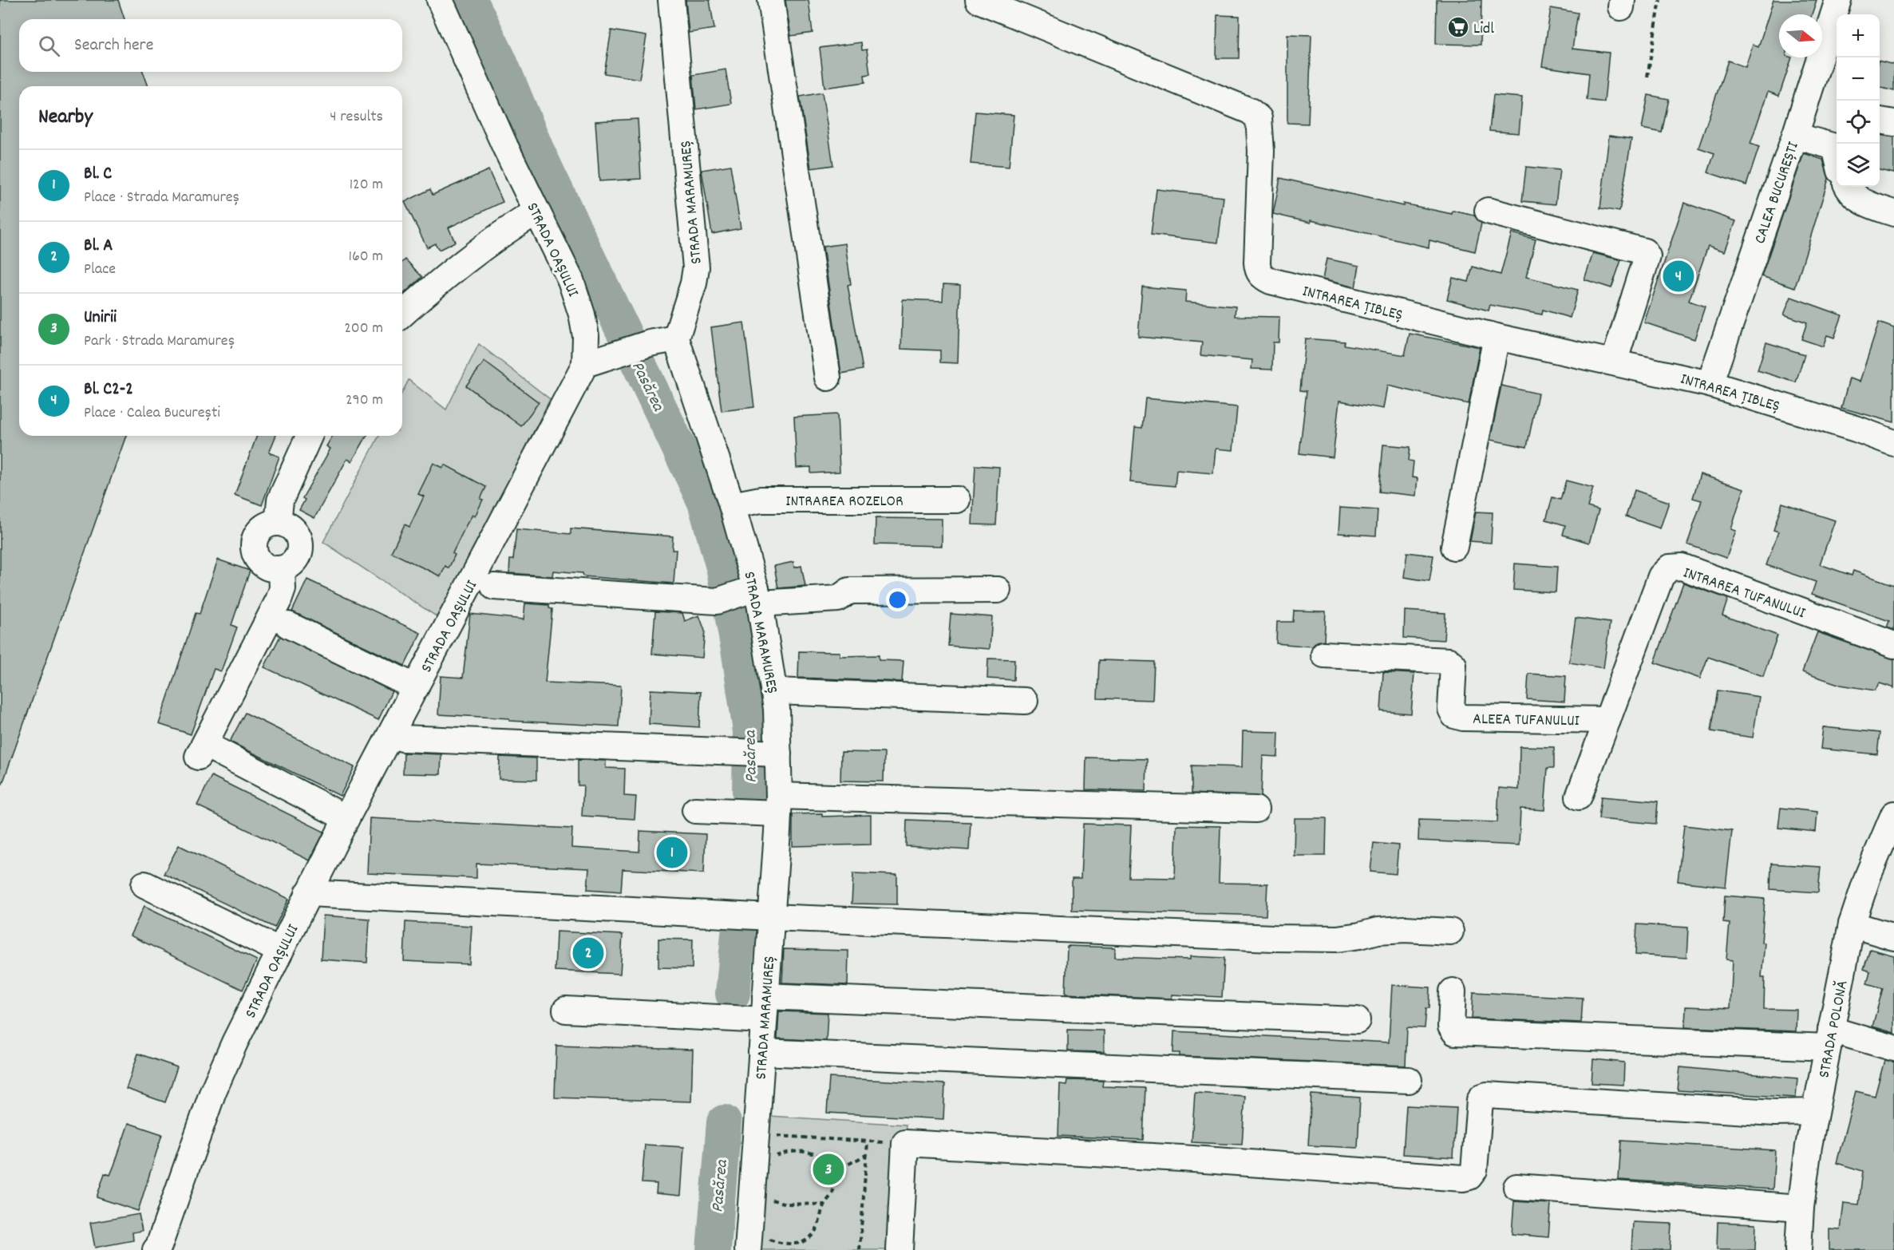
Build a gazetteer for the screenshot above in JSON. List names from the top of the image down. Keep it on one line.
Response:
{"streets":{"street":["CALEA BUCUREȘTI","STRADA MARAMUREȘ","STRADA OAȘULUI","INTRAREA ȚIBLEȘ","INTRAREA ROZELOR","INTRAREA TUFANULUI","ALEEA TUFANULUI","STRADA POLONĂ"]},"crossings":[["CALEA BUCUREȘTI","INTRAREA ȚIBLEȘ"],["STRADA MARAMUREȘ","INTRAREA ROZELOR"],["INTRAREA TUFANULUI","ALEEA TUFANULUI"]],"water":["Pasărea"],"places":{"supermarket":["Lidl"]},"north":"right","page":{"map_buttons":["+","−"],"search":"Search here","heading":["Nearby","4 results"],"list":[{"mark":"1","name":"Bl. C","note":"Place · Strada Maramureș","value":"120 m"},{"mark":"2","name":"Bl. A","note":"Place","value":"160 m"},{"mark":"3","name":"Unirii","note":"Park · Strada Maramureș","value":"200 m"},{"mark":"4","name":"Bl. C2-2","note":"Place · Calea București","value":"290 m"}],"pins":["4","1","2","3"]}}
